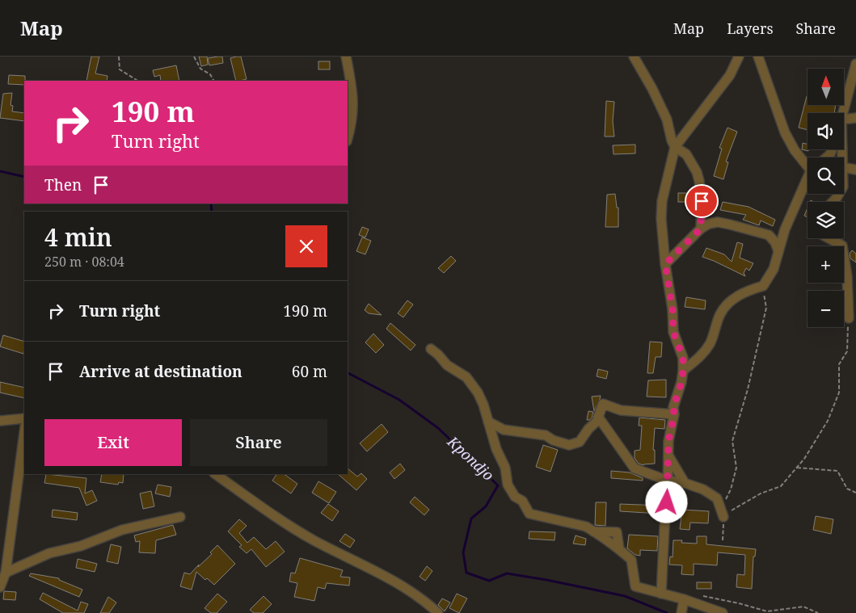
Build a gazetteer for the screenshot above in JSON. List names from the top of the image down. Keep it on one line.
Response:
{"water":["Kpondjo"],"north":"top","page":{"header":"Map","nav":["Map","Layers","Share"],"map_buttons":["+","−"],"turn":["190 m","Turn right"],"then":"Then","heading":["4 min","250 m · 08:04"],"list":[{"name":"Turn right","value":"190 m"},{"name":"Arrive at destination","value":"60 m"}],"buttons":["Exit","Share"]}}
